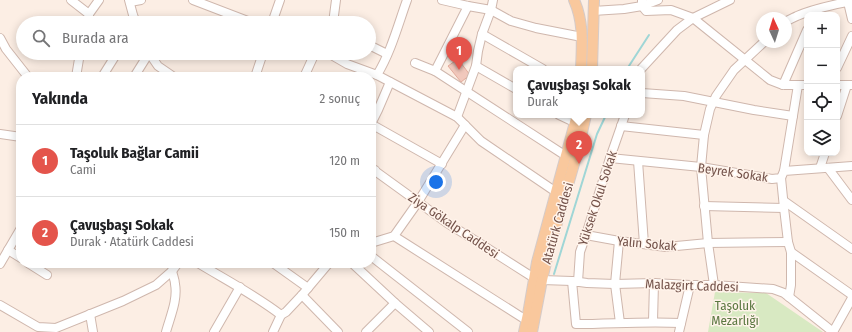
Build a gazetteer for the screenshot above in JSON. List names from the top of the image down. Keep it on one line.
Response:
{"streets":{"main road":["Atatürk Caddesi"],"street":["Beyrek Sokak","Yüksek Okul Sokak","Ziya Gökalp Caddesi","Yalın Sokak","Malazgirt Caddesi"]},"crossings":[["Beyrek Sokak","Yüksek Okul Sokak"],["Yüksek Okul Sokak","Yalın Sokak"],["Yüksek Okul Sokak","Malazgirt Caddesi"],["Atatürk Caddesi","Ziya Gökalp Caddesi"],["Atatürk Caddesi","Malazgirt Caddesi"],["Ziya Gökalp Caddesi","Malazgirt Caddesi"]],"parks":["Taşoluk Mezarlığı"],"north":"top","page":{"map_buttons":["+","−"],"search":"Burada ara","pins":["1","2"],"popup":["Çavuşbaşı Sokak","Durak"],"heading":["Yakında","2 sonuç"],"list":[{"mark":"1","name":"Taşoluk Bağlar Camii","note":"Cami","value":"120 m"},{"mark":"2","name":"Çavuşbaşı Sokak","note":"Durak · Atatürk Caddesi","value":"150 m"}]}}
